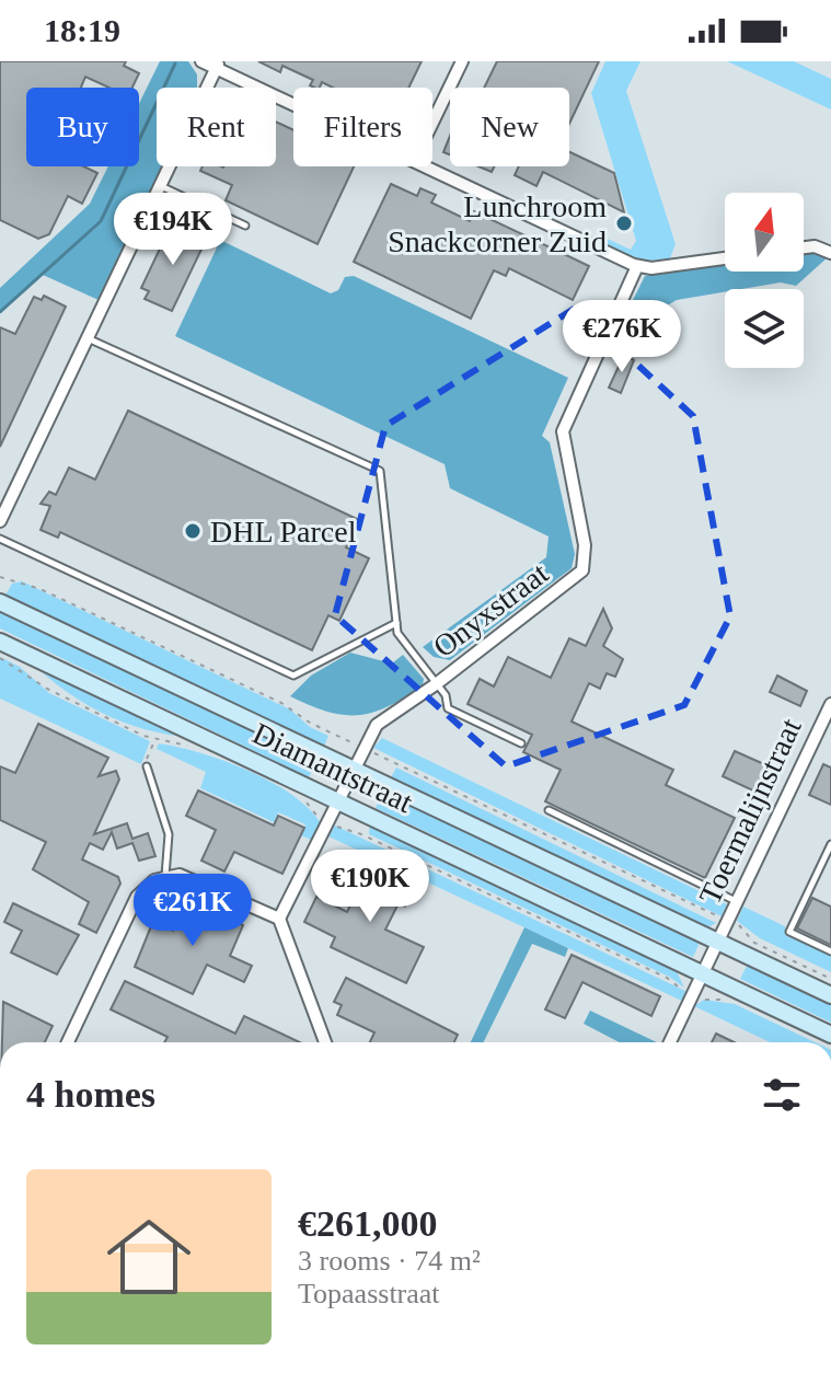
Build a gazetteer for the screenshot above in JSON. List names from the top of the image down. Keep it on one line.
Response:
{"streets":{"main road":["Diamantstraat"],"street":["Onyxstraat","Toermalijnstraat"]},"crossings":[["Onyxstraat","Diamantstraat"],["Diamantstraat","Toermalijnstraat"]],"places":["Lunchroom Snackcorner Zuid","DHL Parcel"],"north":"top","page":{"status":"18:19","chip":["Buy","Rent","Filters","New"],"price":["€194K","€276K","€190K","€261K"],"heading":"4 homes","list":[{"name":"€261,000","note":"3 rooms · 74 m² · Topaasstraat"}]}}
